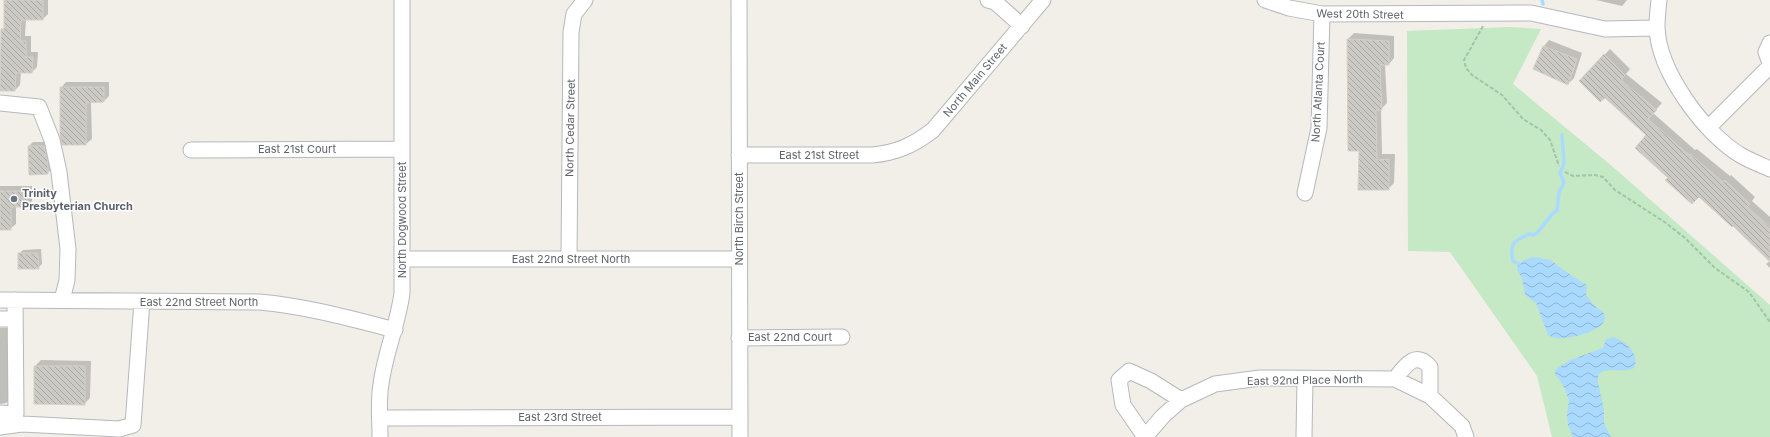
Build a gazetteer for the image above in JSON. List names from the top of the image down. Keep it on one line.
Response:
{"streets":{"street":["West 20th Street","North Main Street","North Atlanta Court","North Cedar Street","East 21st Court","East 21st Street","North Birch Street","North Dogwood Street","East 22nd Street North","East 22nd Court","East 92nd Place North","East 23rd Street"]},"crossings":[["West 20th Street","North Atlanta Court"],["North Main Street","East 21st Street"],["North Cedar Street","East 22nd Street North"],["East 21st Court","North Dogwood Street"],["East 21st Street","North Birch Street"],["North Birch Street","East 22nd Street North"],["North Birch Street","East 22nd Court"],["North Birch Street","East 23rd Street"],["North Dogwood Street","East 22nd Street North"],["North Dogwood Street","East 23rd Street"]],"places":["Trinity Presbyterian Church"]}
